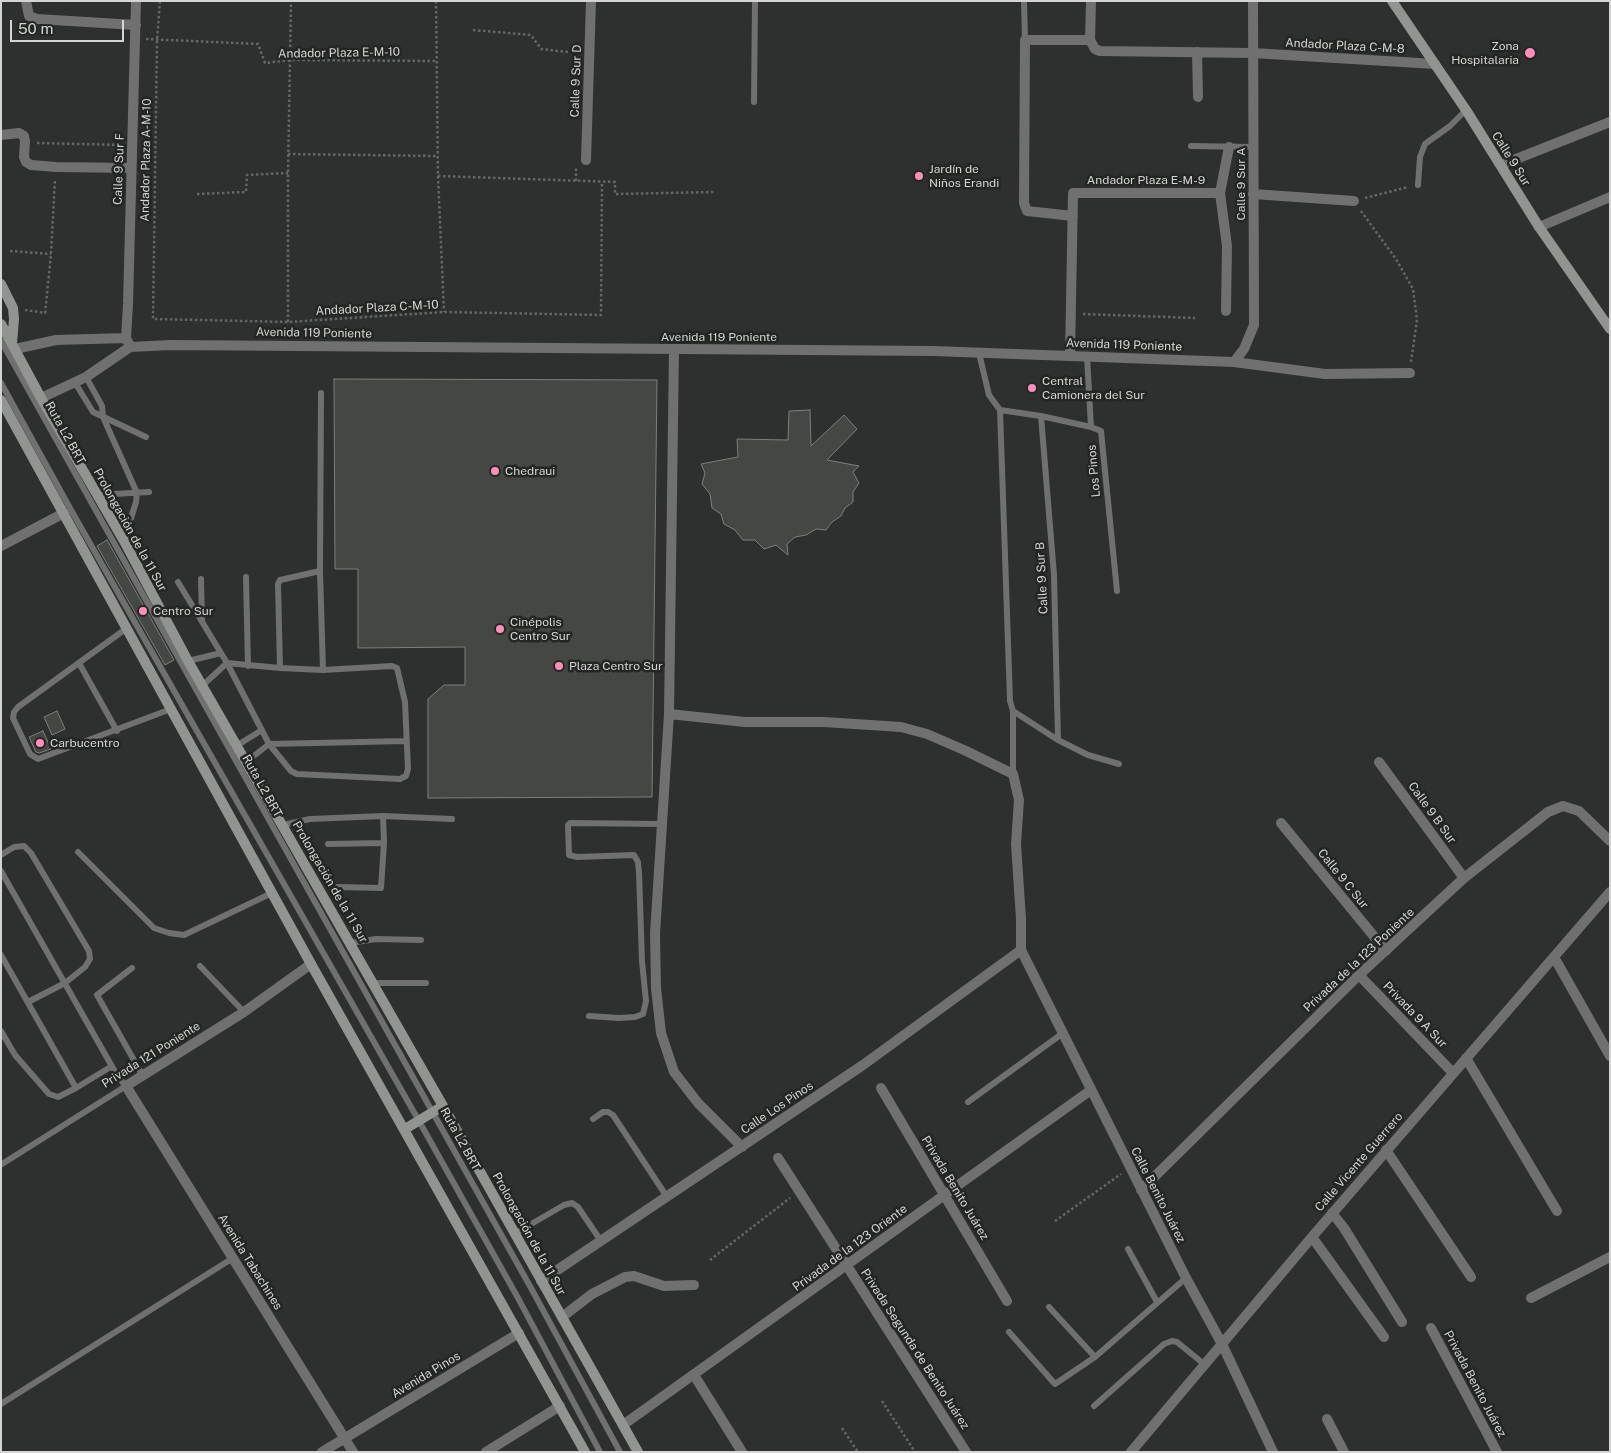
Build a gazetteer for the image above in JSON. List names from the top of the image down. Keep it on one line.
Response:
{"streets":{"main road":["Calle 9 Sur","Prolongación de la 11 Sur"],"street":["Andador Plaza C-M-8","Calle 9 Sur D","Calle 9 Sur F","Andador Plaza E-M-9","Calle 9 Sur A","Avenida 119 Poniente","Calle 9 B Sur","Calle 9 C Sur","Privada de la 123 Poniente","Privada 9 A Sur","Privada 121 Poniente","Calle Los Pinos","Calle Vicente Guerrero","Privada Benito Juárez","Calle Benito Juárez","Privada de la 123 Oriente","Avenida Tabachines","Privada Segunda de Benito Juárez","Avenida Pinos"],"lane":["Ruta L2 BRT","Los Pinos","Calle 9 Sur B"],"path":["Andador Plaza E-M-10","Andador Plaza A-M-10","Andador Plaza C-M-10"]},"crossings":[["Andador Plaza C-M-8","Calle 9 Sur"],["Andador Plaza C-M-8","Calle 9 Sur A"],["Andador Plaza E-M-10","Andador Plaza A-M-10"],["Andador Plaza E-M-10","Calle 9 Sur F"],["Andador Plaza A-M-10","Andador Plaza C-M-10"],["Calle 9 Sur F","Avenida 119 Poniente"],["Calle 9 Sur A","Avenida 119 Poniente"],["Avenida 119 Poniente","Los Pinos"],["Avenida 119 Poniente","Prolongación de la 11 Sur"],["Prolongación de la 11 Sur","Calle Los Pinos"],["Prolongación de la 11 Sur","Privada de la 123 Oriente"],["Calle 9 B Sur","Privada de la 123 Poniente"],["Calle 9 C Sur","Privada de la 123 Poniente"],["Privada de la 123 Poniente","Privada 9 A Sur"],["Privada de la 123 Poniente","Calle Benito Juárez"],["Privada 9 A Sur","Calle Vicente Guerrero"],["Privada 121 Poniente","Avenida Tabachines"],["Calle Los Pinos","Calle Benito Juárez"],["Calle Vicente Guerrero","Calle Benito Juárez"],["Privada Benito Juárez","Privada de la 123 Oriente"],["Calle Benito Juárez","Privada de la 123 Oriente"],["Privada de la 123 Oriente","Privada Segunda de Benito Juárez"],["Avenida Tabachines","Avenida Pinos"]],"places":["Zona Hospitalaria","Jardín de Niños Erandi","Central Camionera del Sur","Chedraui","Centro Sur","Cinépolis Centro Sur","Plaza Centro Sur","Carbucentro"],"scale_bar":"50 m"}
